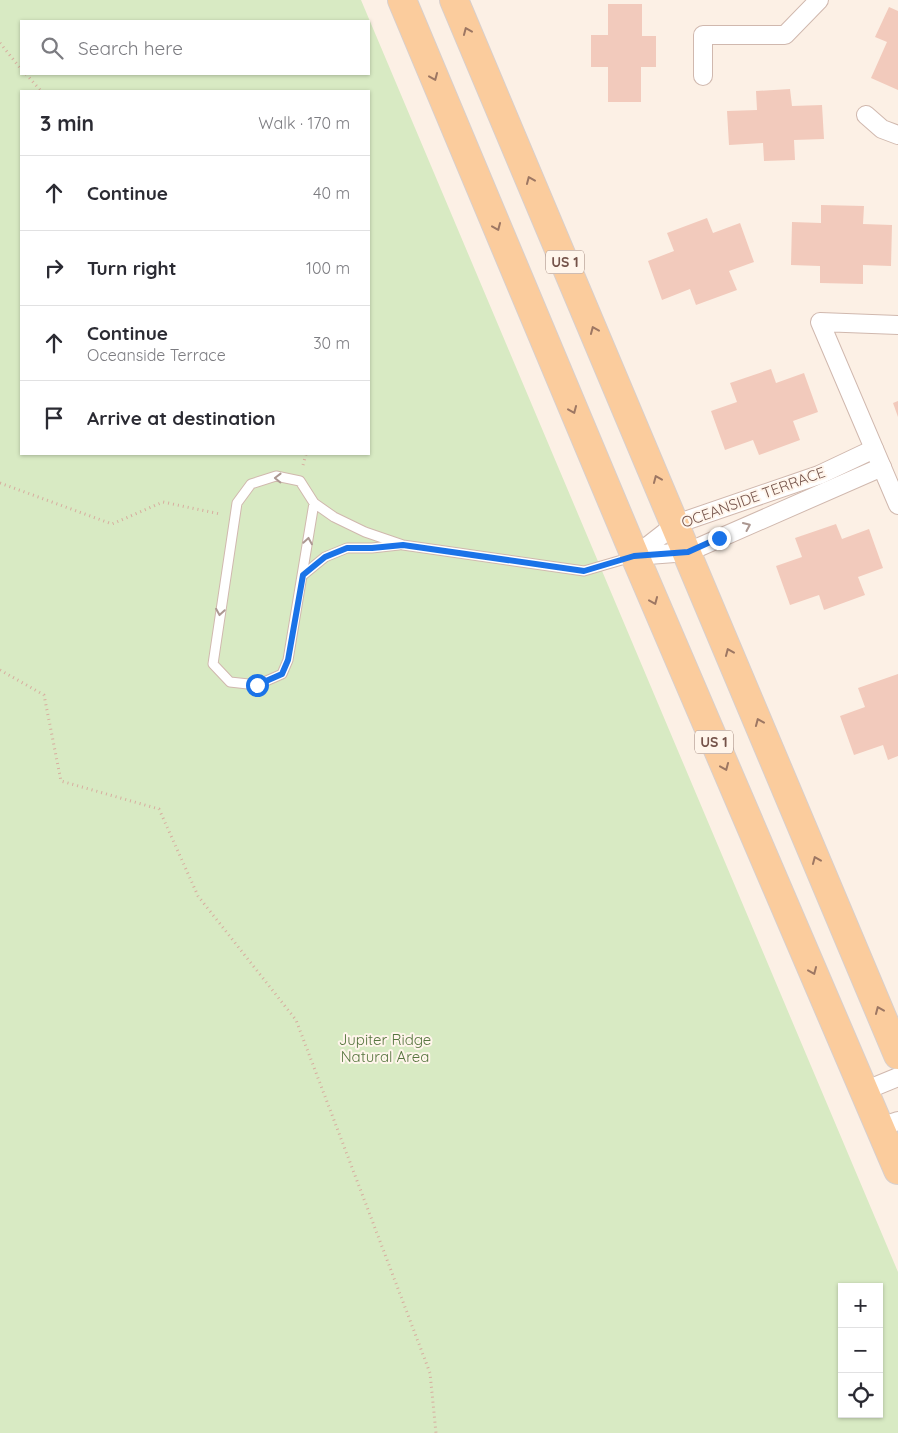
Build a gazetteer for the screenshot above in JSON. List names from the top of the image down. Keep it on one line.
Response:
{"streets":{"main road":["US 1"],"street":["OCEANSIDE TERRACE"]},"crossings":[["US 1","OCEANSIDE TERRACE"]],"parks":["Jupiter Ridge Natural Area"],"page":{"search":"Search here","heading":["3 min","Walk · 170 m"],"list":[["Continue","40 m"],["Turn right","100 m"],["Continue","Oceanside Terrace","30 m"],"Arrive at destination"],"map_buttons":["+","−"]}}
